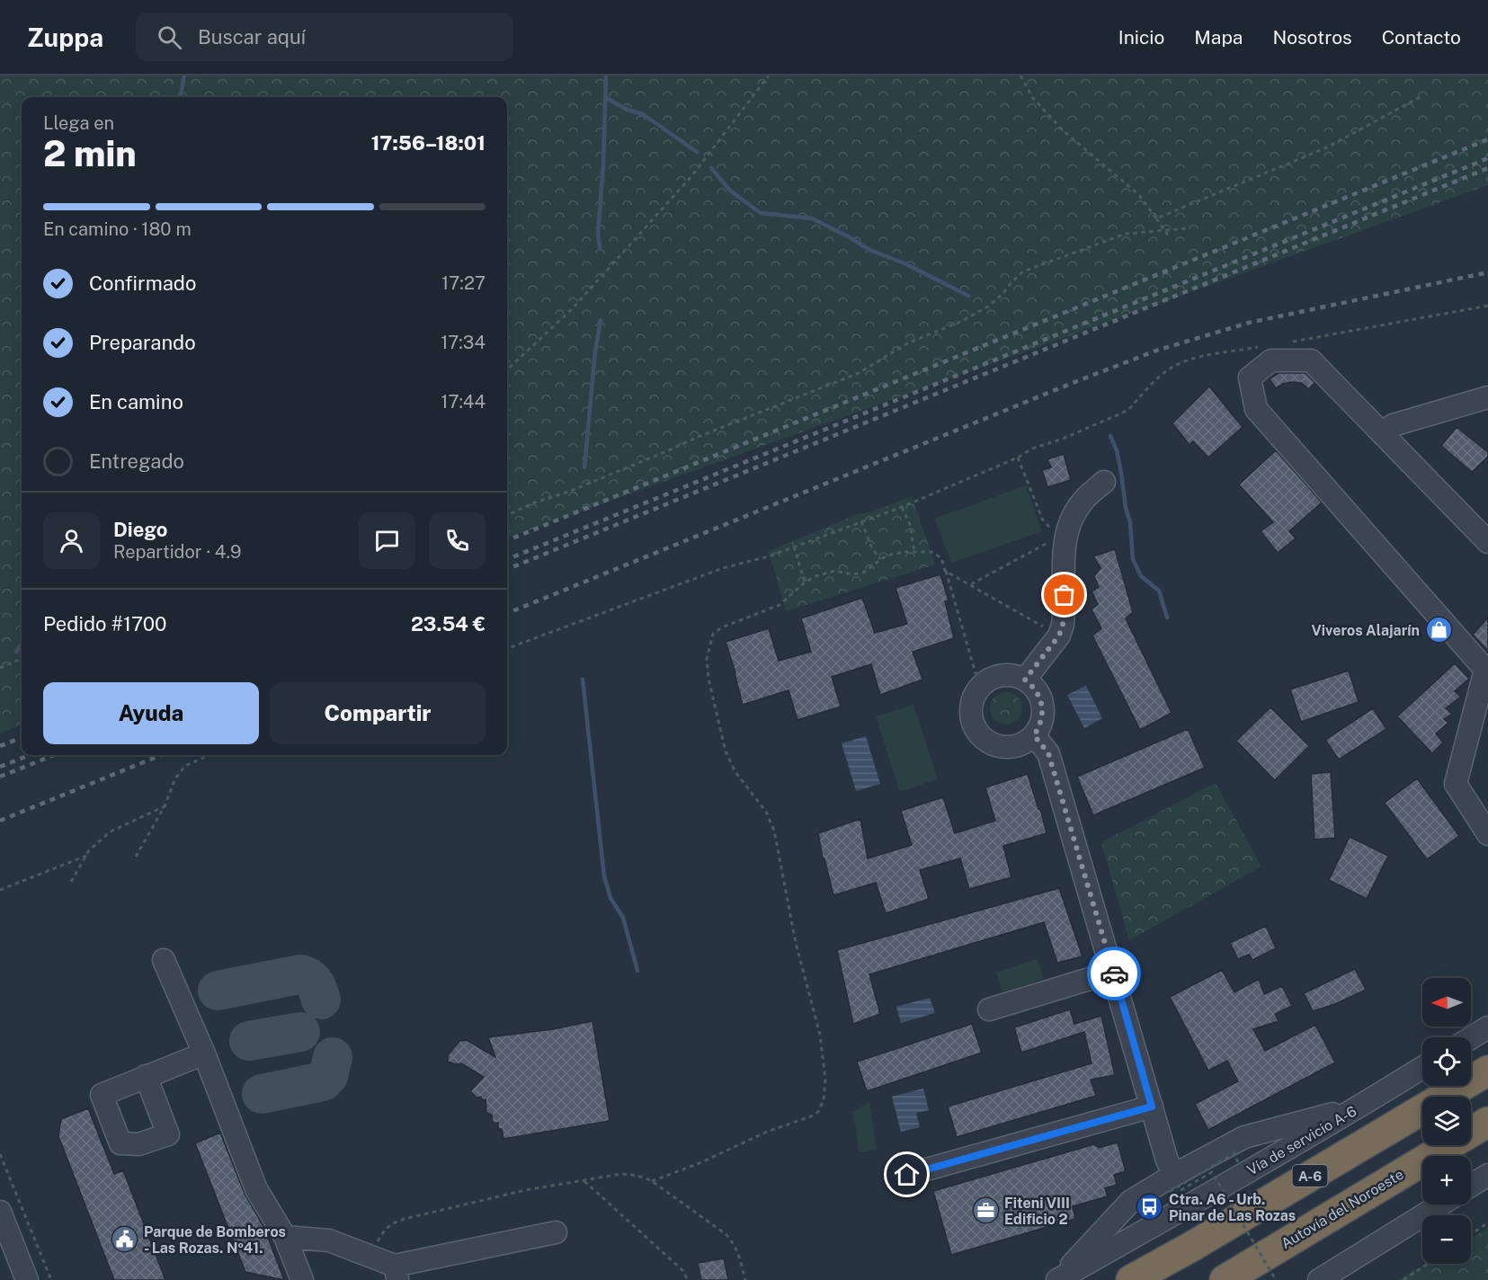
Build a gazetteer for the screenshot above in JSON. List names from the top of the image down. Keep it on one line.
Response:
{"streets":{"highway":["A-6","Autovía del Noroeste"],"street":["Vía de servicio A-6"]},"places":{"shop":["Viveros Alajarín"],"bus stop":["Ctra. A6 - Urb. Pinar de Las Rozas"],"office":["Fiteni VIII Edificio 2"],"public building":["Parque de Bomberos - Las Rozas. Nº41."]},"north":"left","page":{"header":"Zuppa","search":"Buscar aquí","nav":["Inicio","Mapa","Nosotros","Contacto"],"heading":["2 min","Llega en","17:56–18:01"],"panel":["Diego","Repartidor · 4.9","Pedido #1700","23.54 €"],"bar":"En camino · 180 m","list":[["Confirmado","17:27"],["Preparando","17:34"],["En camino","17:44"],"Entregado"],"buttons":["Ayuda","Compartir"],"map_buttons":["+","−"]}}
